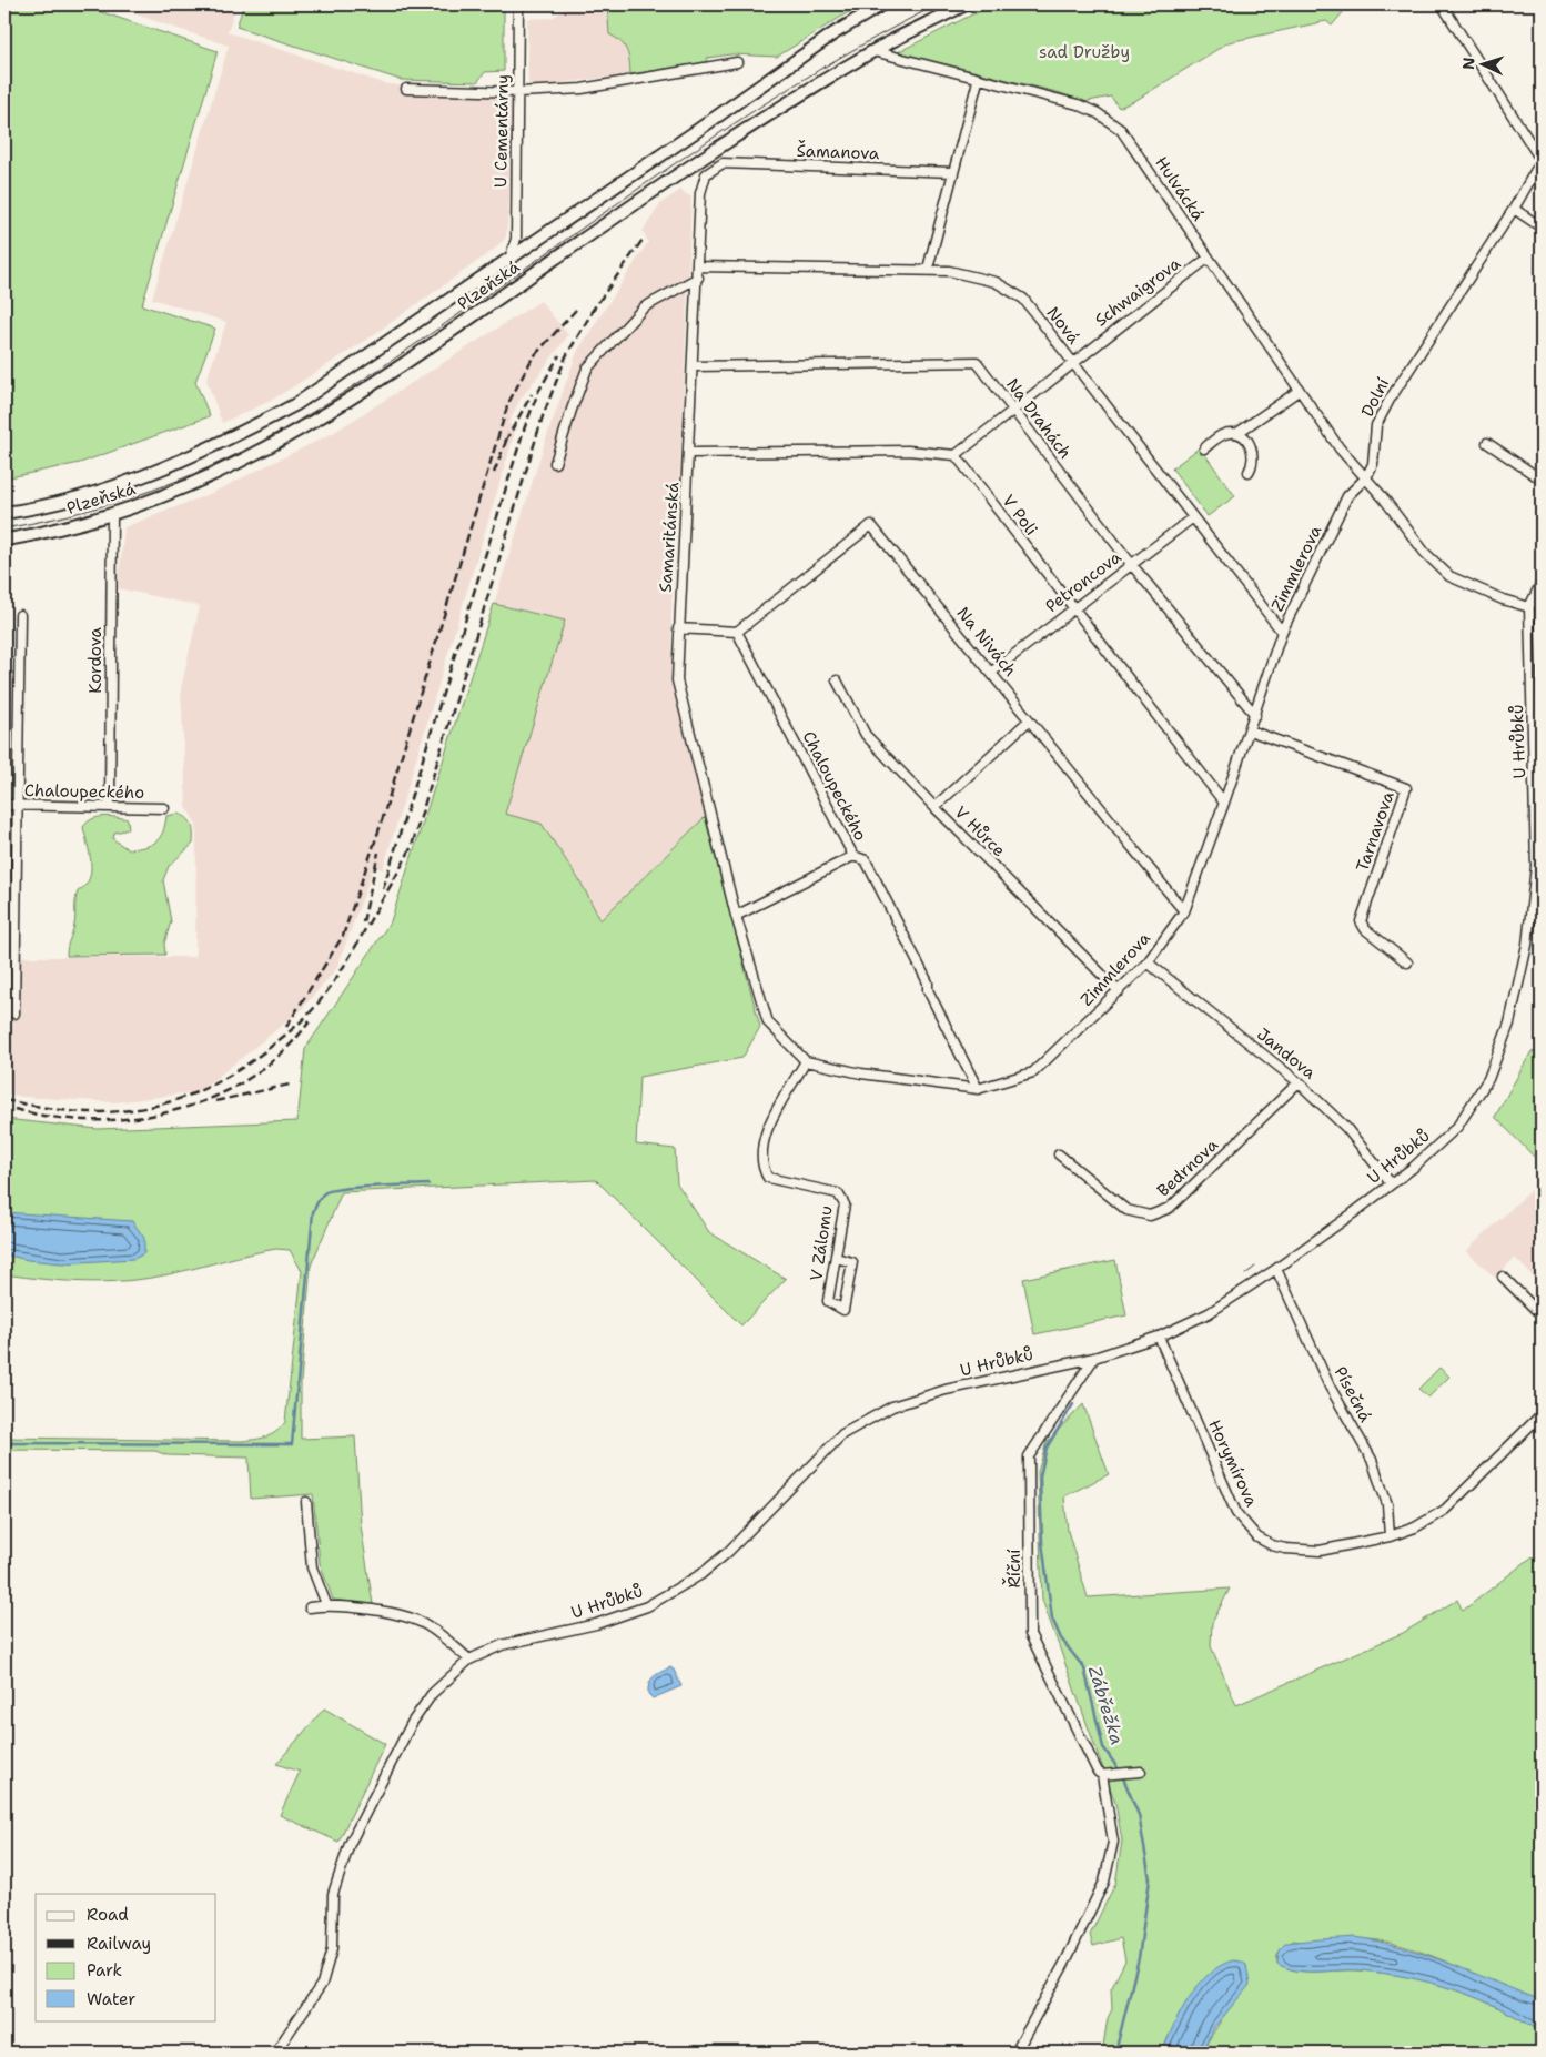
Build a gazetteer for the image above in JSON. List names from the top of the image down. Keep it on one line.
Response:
{"streets":{"main road":["Plzeňská"],"street":["U Cementárny","Šamanova","Hulvácká","Schwaigrova","Nová","Dolní","Na Drahách","V Poli","Samaritánská","Zimmlerova","Petroncova","Na Nivách","Kordova","U Hrůbků","Chaloupeckého","V Hůrce","Tarnavova","Jandova","Bedrnova","V Zálomu","Písečná","Horymírova","Říční"]},"crossings":[["U Cementárny","Plzeňská"],["Šamanova","Samaritánská"],["Hulvácká","Plzeňská"],["Hulvácká","Schwaigrova"],["Hulvácká","Dolní"],["Hulvácká","Zimmlerova"],["Plzeňská","Kordova"],["Schwaigrova","Nová"],["Schwaigrova","Na Drahách"],["Schwaigrova","V Poli"],["Nová","Samaritánská"],["Nová","Zimmlerova"],["Nová","Petroncova"],["Dolní","Zimmlerova"],["Na Drahách","Samaritánská"],["Na Drahách","Zimmlerova"],["Na Drahách","Petroncova"],["V Poli","Zimmlerova"],["V Poli","Petroncova"],["Zimmlerova","Na Nivách"],["Zimmlerova","Chaloupeckého"],["Zimmlerova","V Hůrce"],["Zimmlerova","Tarnavova"],["Zimmlerova","Jandova"],["Zimmlerova","V Zálomu"],["Petroncova","Na Nivách"],["Na Nivách","Chaloupeckého"],["Kordova","Chaloupeckého"],["U Hrůbků","Jandova"],["U Hrůbků","Písečná"],["U Hrůbků","Horymírova"],["U Hrůbků","Říční"],["Jandova","Bedrnova"],["Písečná","Horymírova"]],"water":["Zábřežka"],"parks":["sad Družby"],"legend":["Road","Railway","Park","Water"],"north":"left"}
